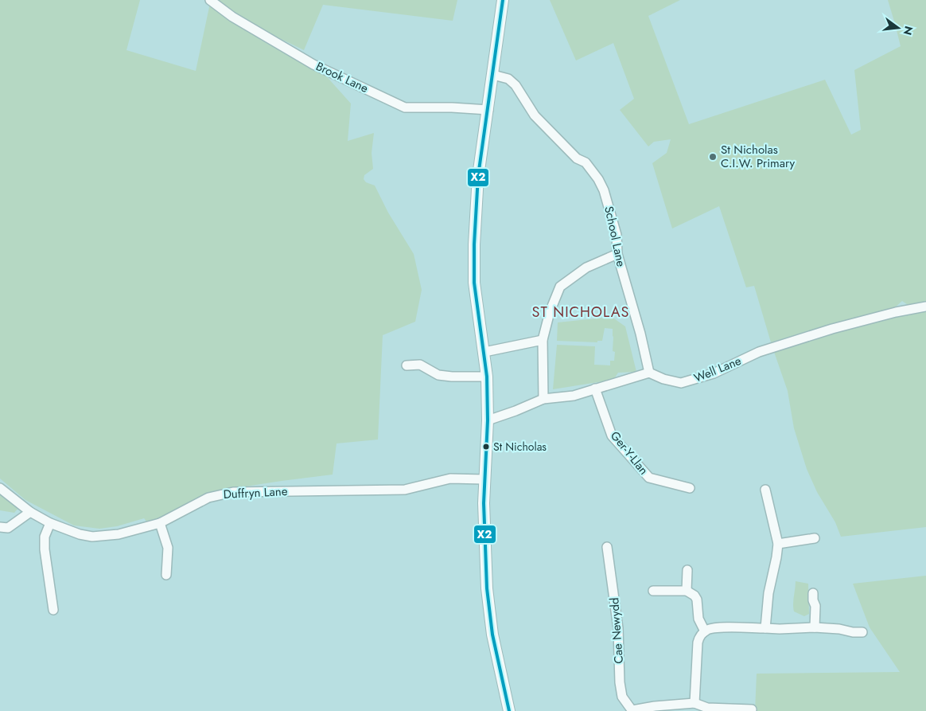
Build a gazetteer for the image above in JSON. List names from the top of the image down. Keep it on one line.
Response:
{"streets":{"street":["Brook Lane","School Lane","Well Lane","Ger-Y-Llan","Duffryn Lane","Cae Newydd"]},"crossings":[["School Lane","Well Lane"]],"districts":["ST NICHOLAS"],"places":["St Nicholas C.I.W. Primary","St Nicholas"],"lines":["transit line X2"],"north":"right"}
